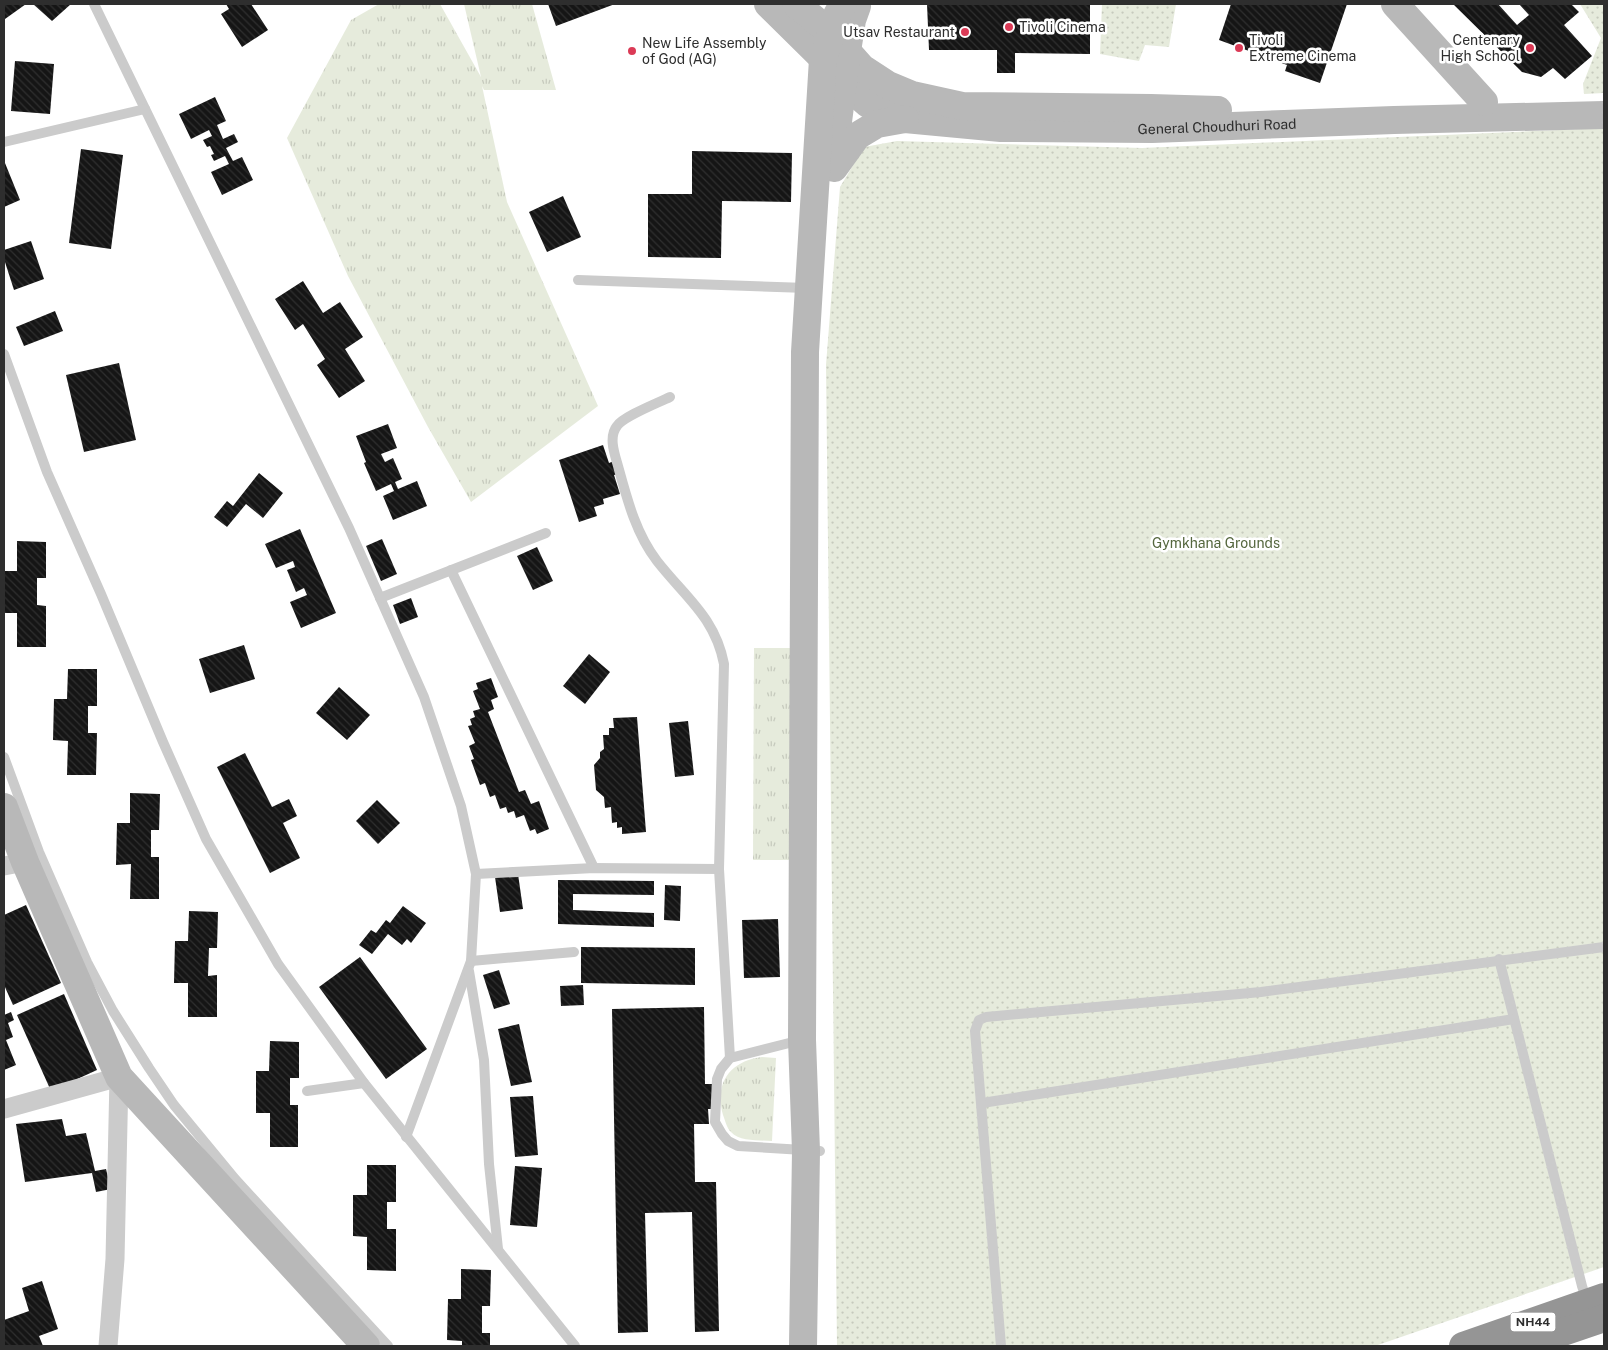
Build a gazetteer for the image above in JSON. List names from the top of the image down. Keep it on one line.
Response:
{"streets":{"highway":["NH44"],"main road":["General Choudhuri Road"]},"parks":["Gymkhana Grounds"],"places":["Tivoli Cinema","Utsav Restaurant","Tivoli Extreme Cinema","Centenary High School","New Life Assembly of God (AG)"]}
